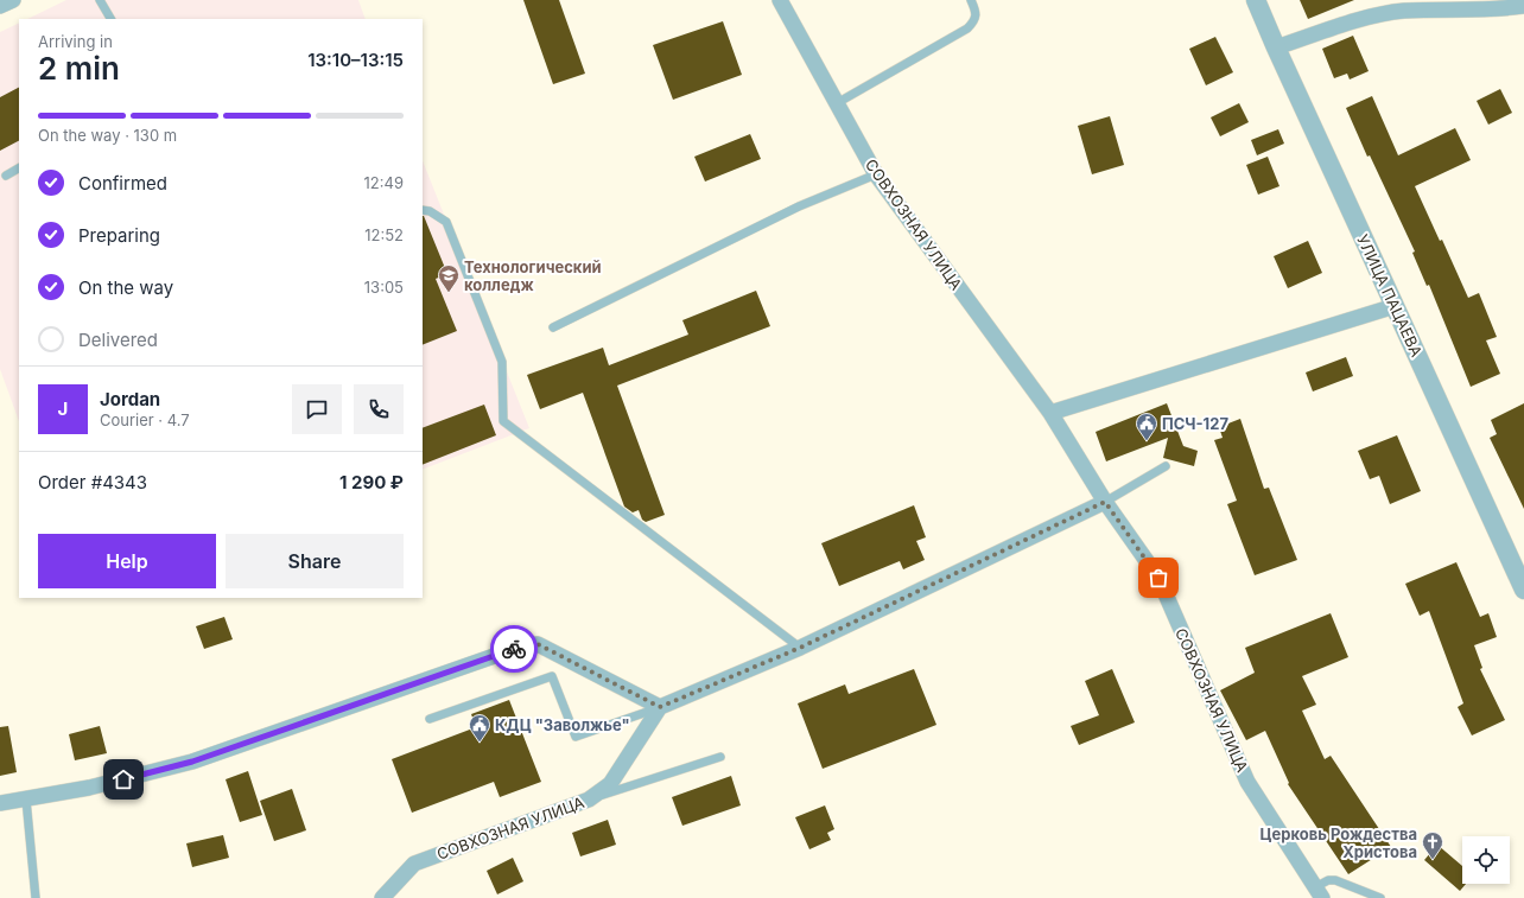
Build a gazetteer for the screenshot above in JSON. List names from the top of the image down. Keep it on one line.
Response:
{"streets":{"street":["СОВХОЗНАЯ УЛИЦА","УЛИЦА ПАЦАЕВА"]},"places":{"school or university":["Технологический колледж"],"public building":["ПСЧ-127","КДЦ \"Заволжье\""],"church":["Церковь Рождества Христова"]},"page":{"heading":["2 min","Arriving in","13:10–13:15"],"panel":["Jordan","Courier · 4.7","Order #4343","1 290 ₽"],"bar":"On the way · 130 m","list":[["Confirmed","12:49"],["Preparing","12:52"],["On the way","13:05"],"Delivered"],"round":"J","buttons":["Help","Share"]}}
